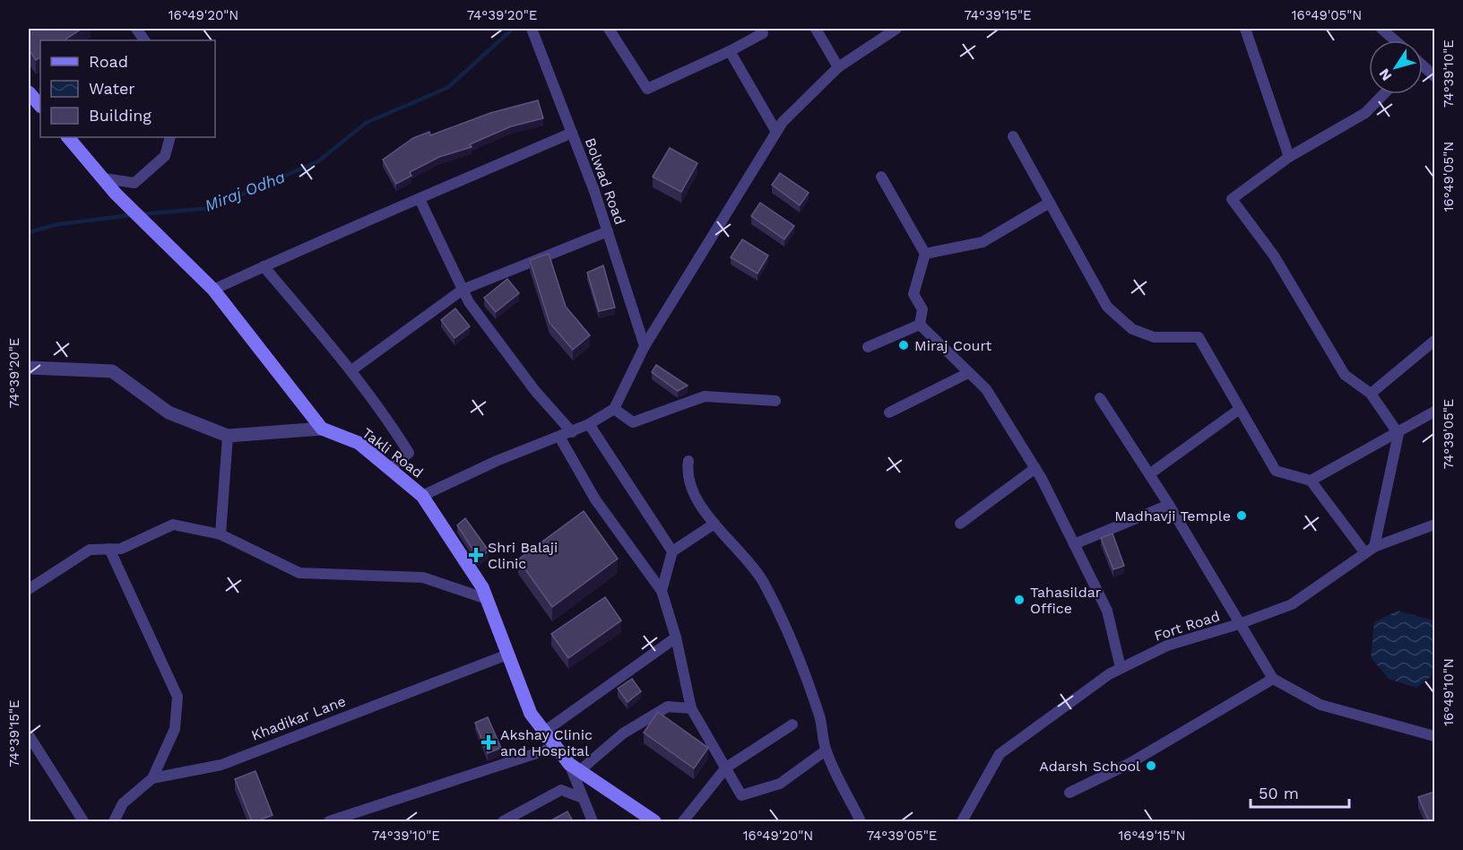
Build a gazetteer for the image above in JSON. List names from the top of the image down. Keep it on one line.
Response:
{"streets":{"main road":["Takli Road"],"street":["Bolwad Road","Fort Road","Khadikar Lane"]},"crossings":[["Takli Road","Khadikar Lane"]],"water":["Miraj Odha"],"places":{"other":["Miraj Court","Madhavji Temple","Tahasildar Office","Adarsh School"],"health":["Shri Balaji Clinic","Akshay Clinic and Hospital"]},"legend":["Road","Water","Building"],"scale_bar":"50 m","north":"bottom left","coordinates":["16°49'20\"N","74°39'20\"E","74°39'15\"E","16°49'05\"N","74°39'10\"E","74°39'05\"E","16°49'10\"N","16°49'15\"N"]}
